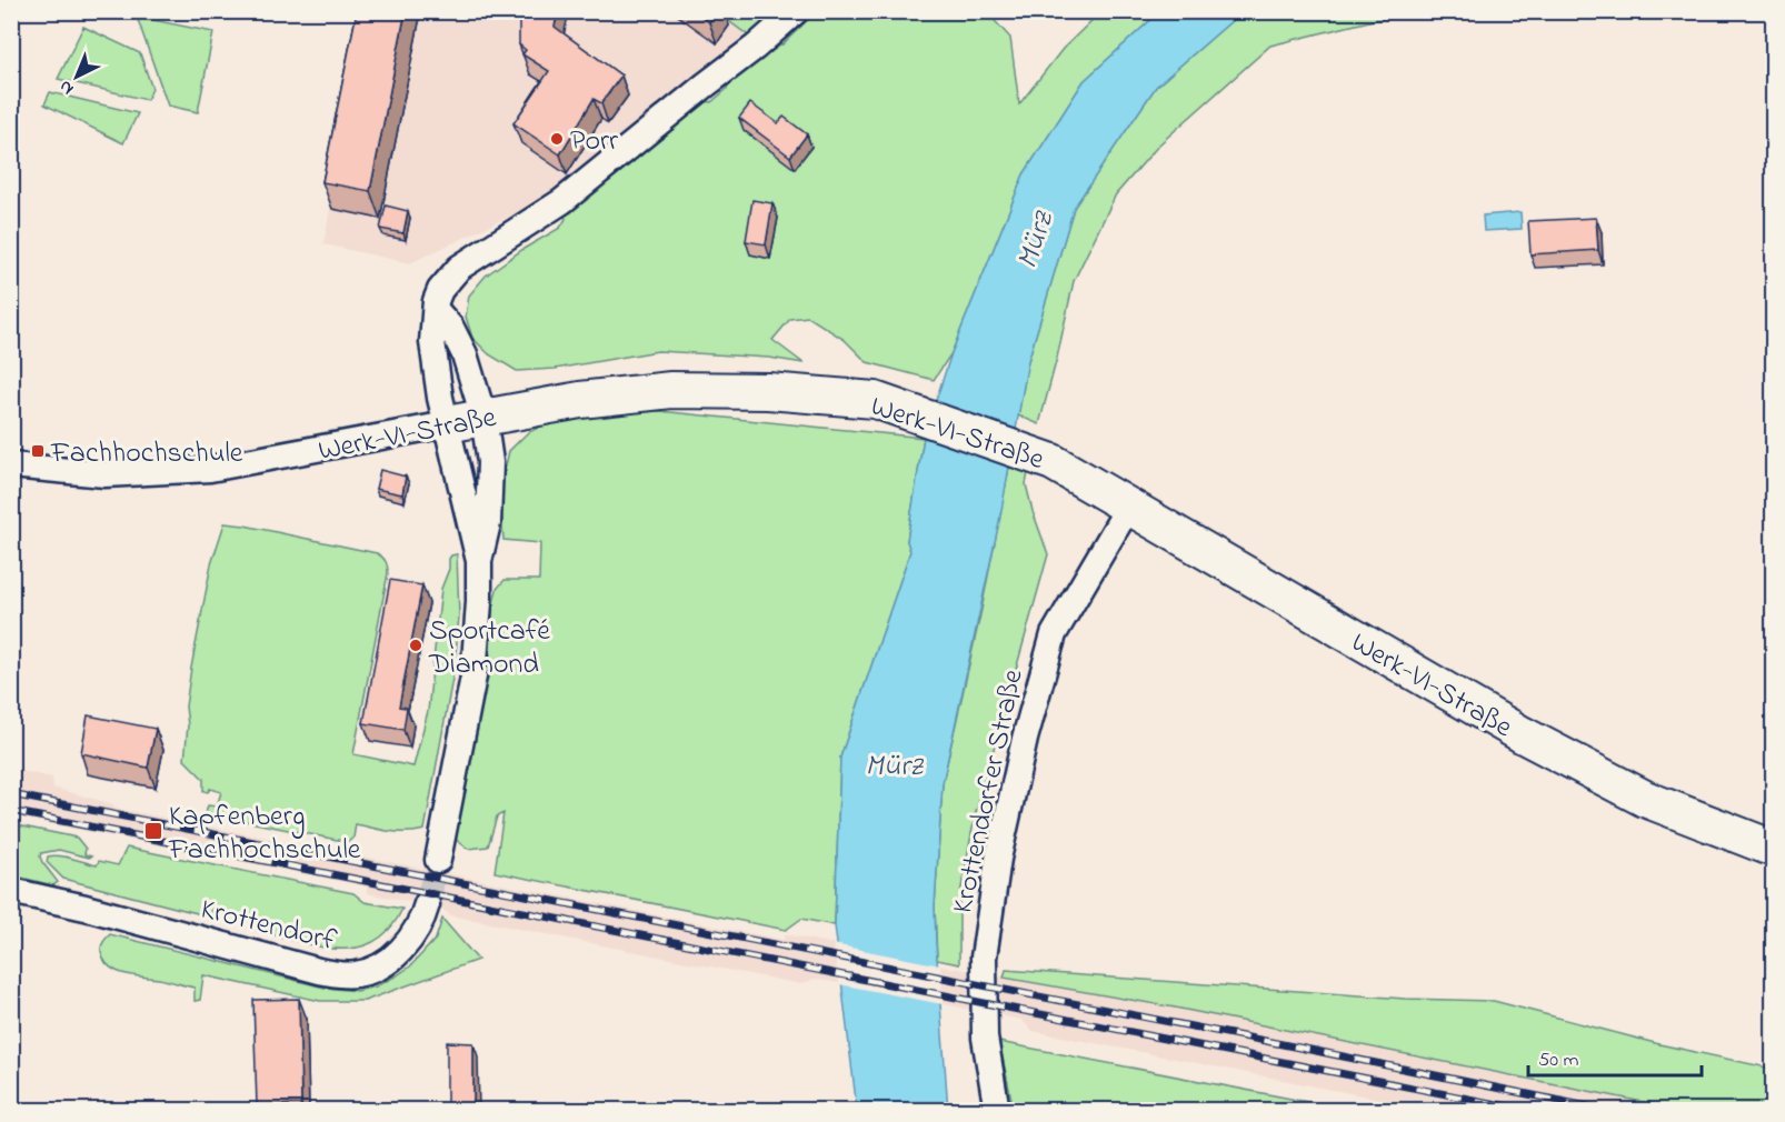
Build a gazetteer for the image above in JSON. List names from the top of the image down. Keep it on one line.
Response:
{"streets":{"main road":["Werk-VI-Straße"],"street":["Krottendorfer Straße","Krottendorf"]},"crossings":[["Werk-VI-Straße","Krottendorfer Straße"]],"water":["Mürz"],"places":{"other":["Porr","Sportcafé Diamond"],"transit":["Fachhochschule","Kapfenberg Fachhochschule"]},"scale_bar":"50 m","north":"bottom left"}
